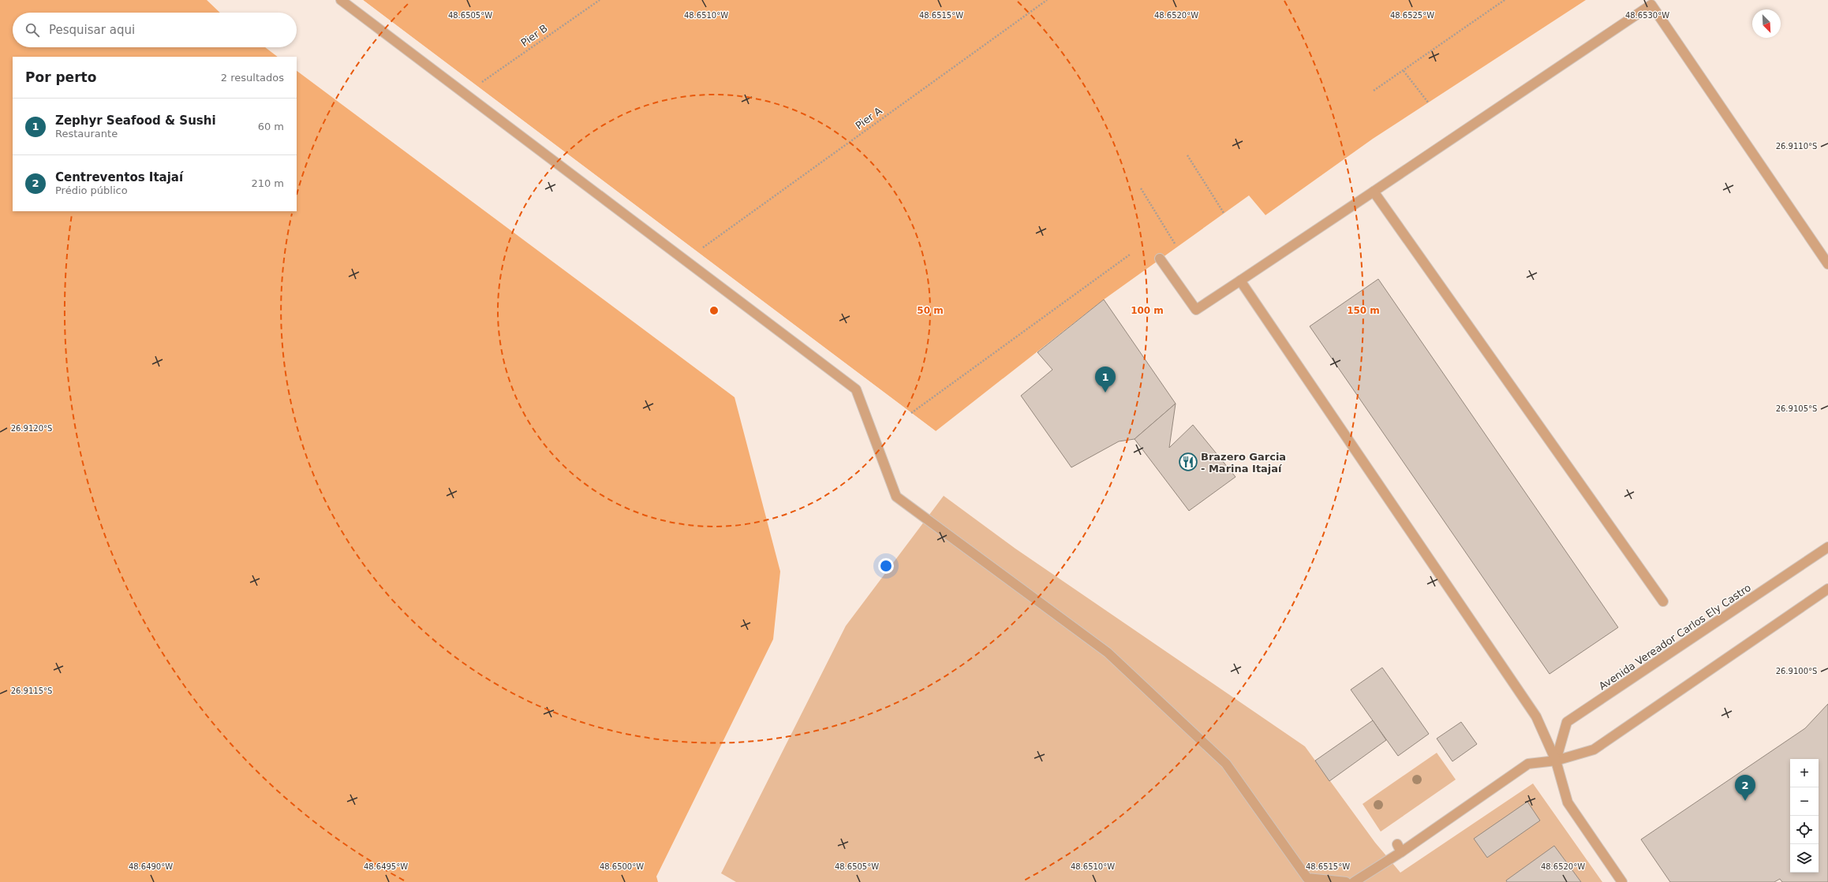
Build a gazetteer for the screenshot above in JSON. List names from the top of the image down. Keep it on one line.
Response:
{"streets":{"lane":["Avenida Vereador Carlos Ely Castro"],"path":["Pier B","Pier A"]},"places":{"restaurant":["Brazero Garcia - Marina Itajaí"]},"north":"bottom right","page":{"search":"Pesquisar aqui","heading":["Por perto","2 resultados"],"list":[{"mark":"1","name":"Zephyr Seafood & Sushi","note":"Restaurante","value":"60 m"},{"mark":"2","name":"Centreventos Itajaí","note":"Prédio público","value":"210 m"}],"pins":["1","2"],"map_buttons":["+","−"]},"coordinates":["48.6505°W","48.6510°W","48.6515°W","48.6520°W","48.6525°W","48.6530°W","26.9110°S","26.9105°S","26.9120°S","26.9100°S","26.9115°S","48.6490°W","48.6495°W","48.6500°W"],"rings":["50 m","100 m","150 m"]}
